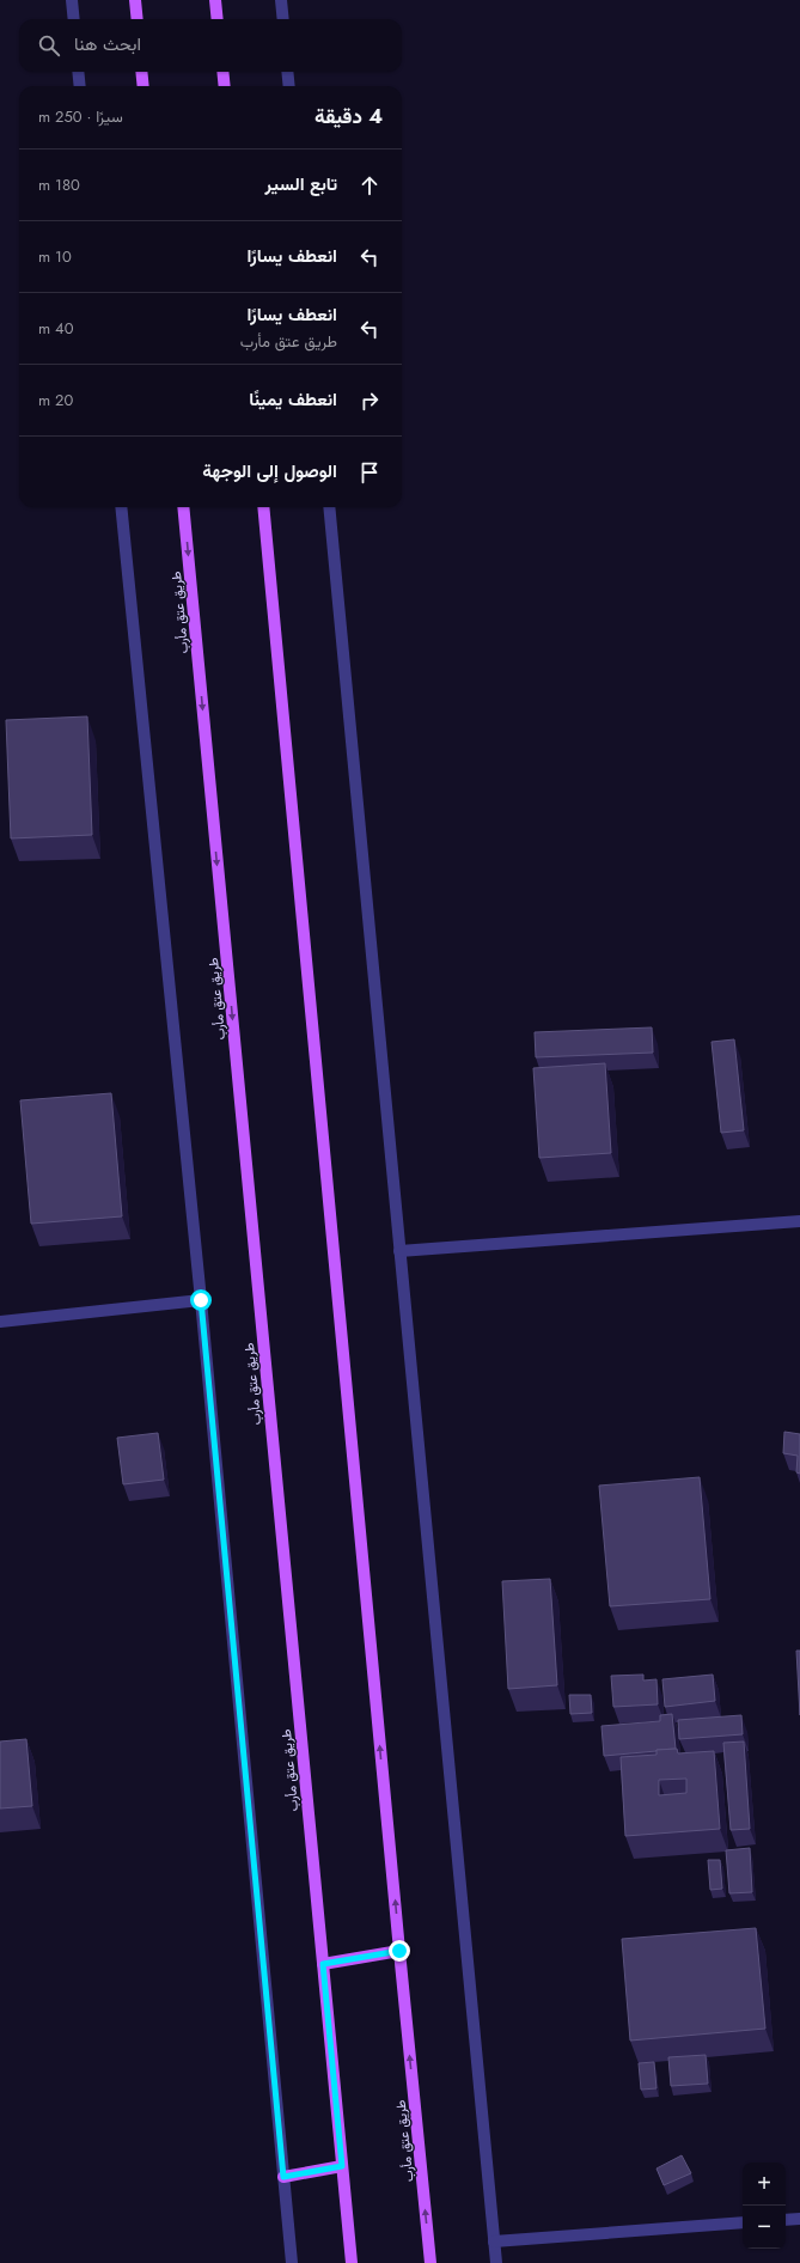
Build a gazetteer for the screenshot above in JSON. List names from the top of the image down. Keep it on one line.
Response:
{"streets":{"main road":["طريق عتق مأرب"]},"page":{"search":"ابحث هنا","heading":["4 دقيقة","سيرًا · 250 m"],"list":[["تابع السير","180 m"],["انعطف يسارًا","10 m"],["انعطف يسارًا","طريق عتق مأرب","40 m"],["انعطف يمينًا","20 m"],"الوصول إلى الوجهة"],"map_buttons":["+","−"]}}
